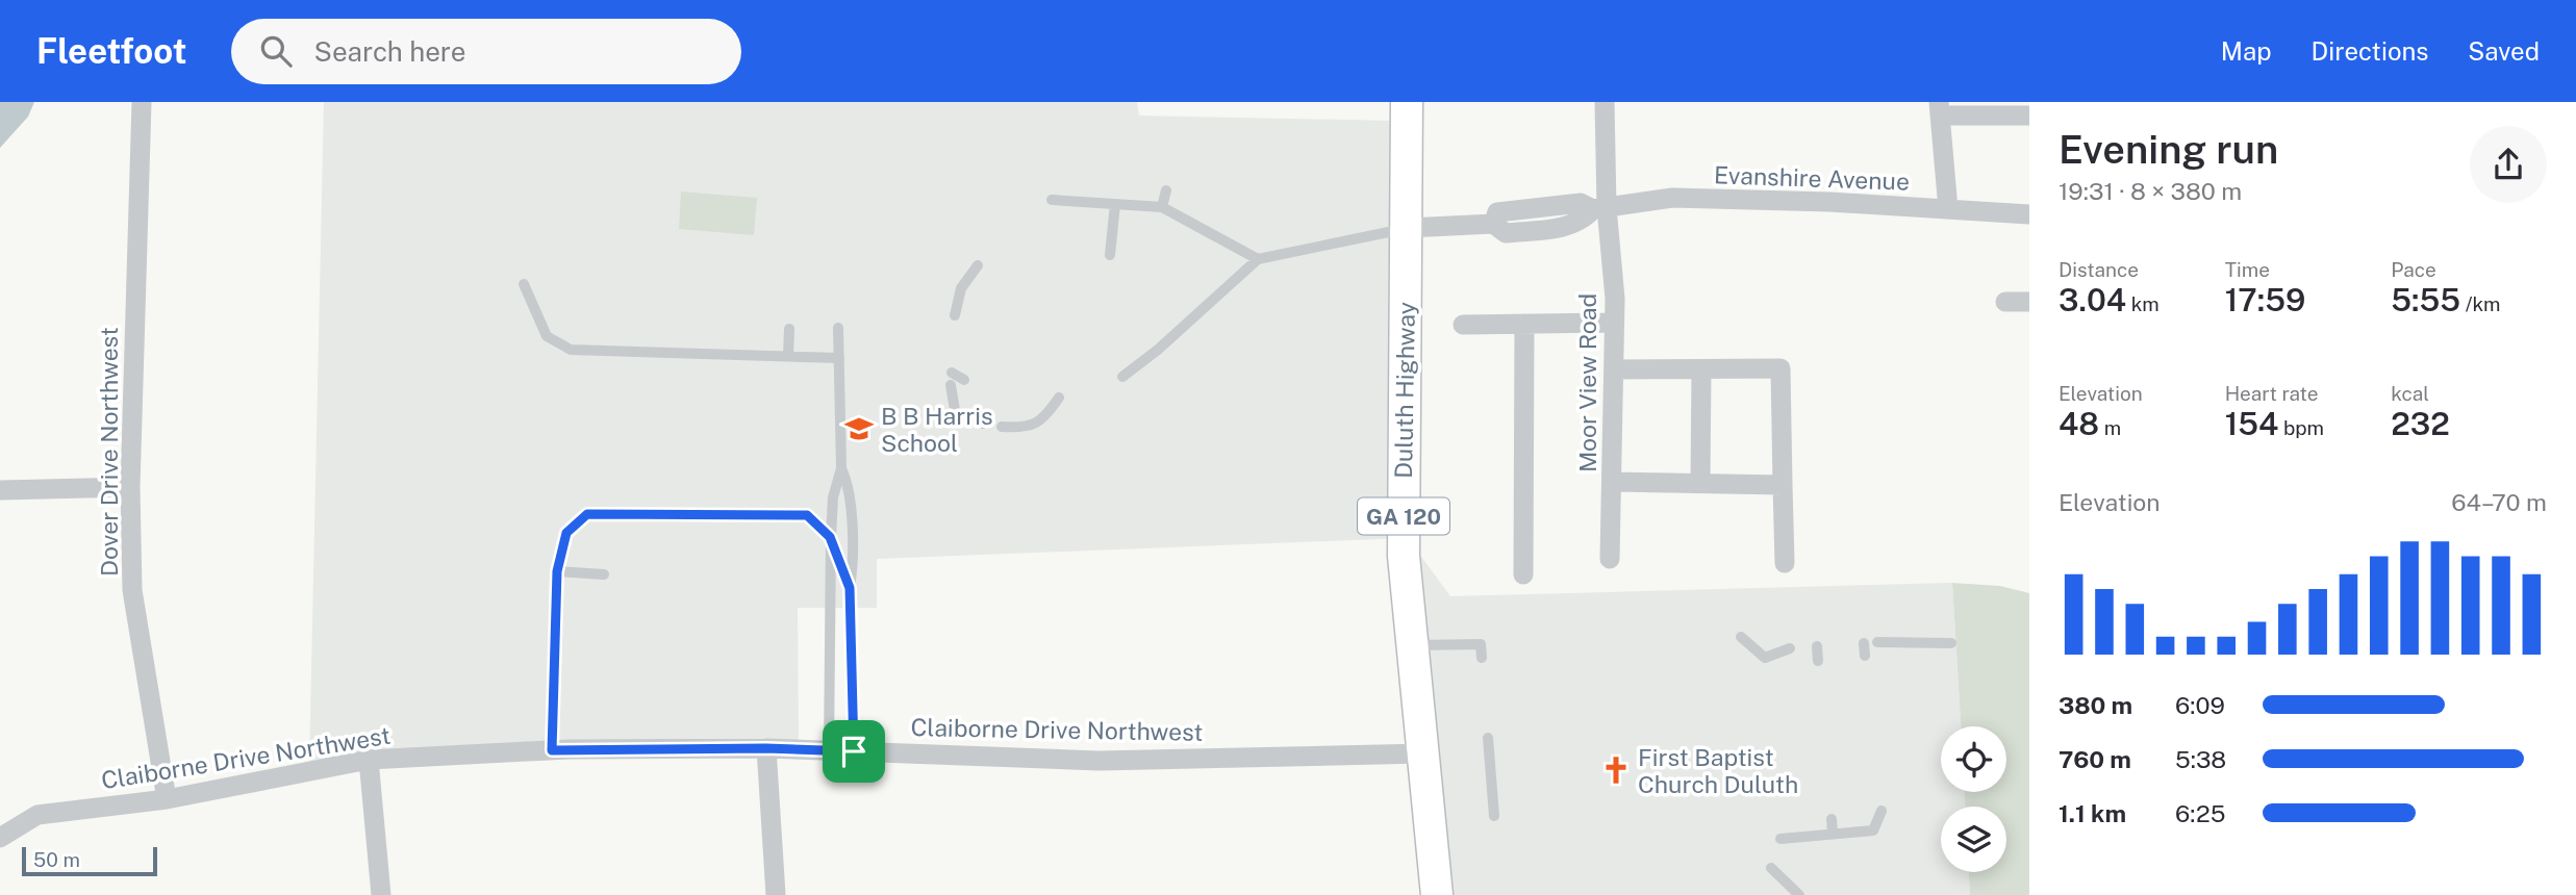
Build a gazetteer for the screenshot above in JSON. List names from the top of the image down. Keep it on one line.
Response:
{"streets":{"main road":["Duluth Highway","GA 120"],"street":["Evanshire Avenue","Moor View Road","Dover Drive Northwest","Claiborne Drive Northwest"]},"crossings":[["Evanshire Avenue","Moor View Road"],["Evanshire Avenue","Duluth Highway"],["Duluth Highway","Claiborne Drive Northwest"],["Dover Drive Northwest","Claiborne Drive Northwest"]],"places":{"school or university":["B B Harris School"],"church":["First Baptist Church Duluth"]},"scale_bar":"50 m","page":{"header":"Fleetfoot","search":"Search here","nav":["Map","Directions","Saved"],"heading":["Evening run","19:31 · 8 × 380 m"],"stats":[["Distance","3.04 km"],["Time","17:59"],["Pace","5:55 /km"],["Elevation","48 m"],["Heart rate","154 bpm"],["kcal","232"]],"chart":["Elevation","64–70 m"],"list":[{"name":"380 m","note":"6:09"},{"name":"760 m","note":"5:38"},{"name":"1.1 km","note":"6:25"}],"scale":"50 m"}}
